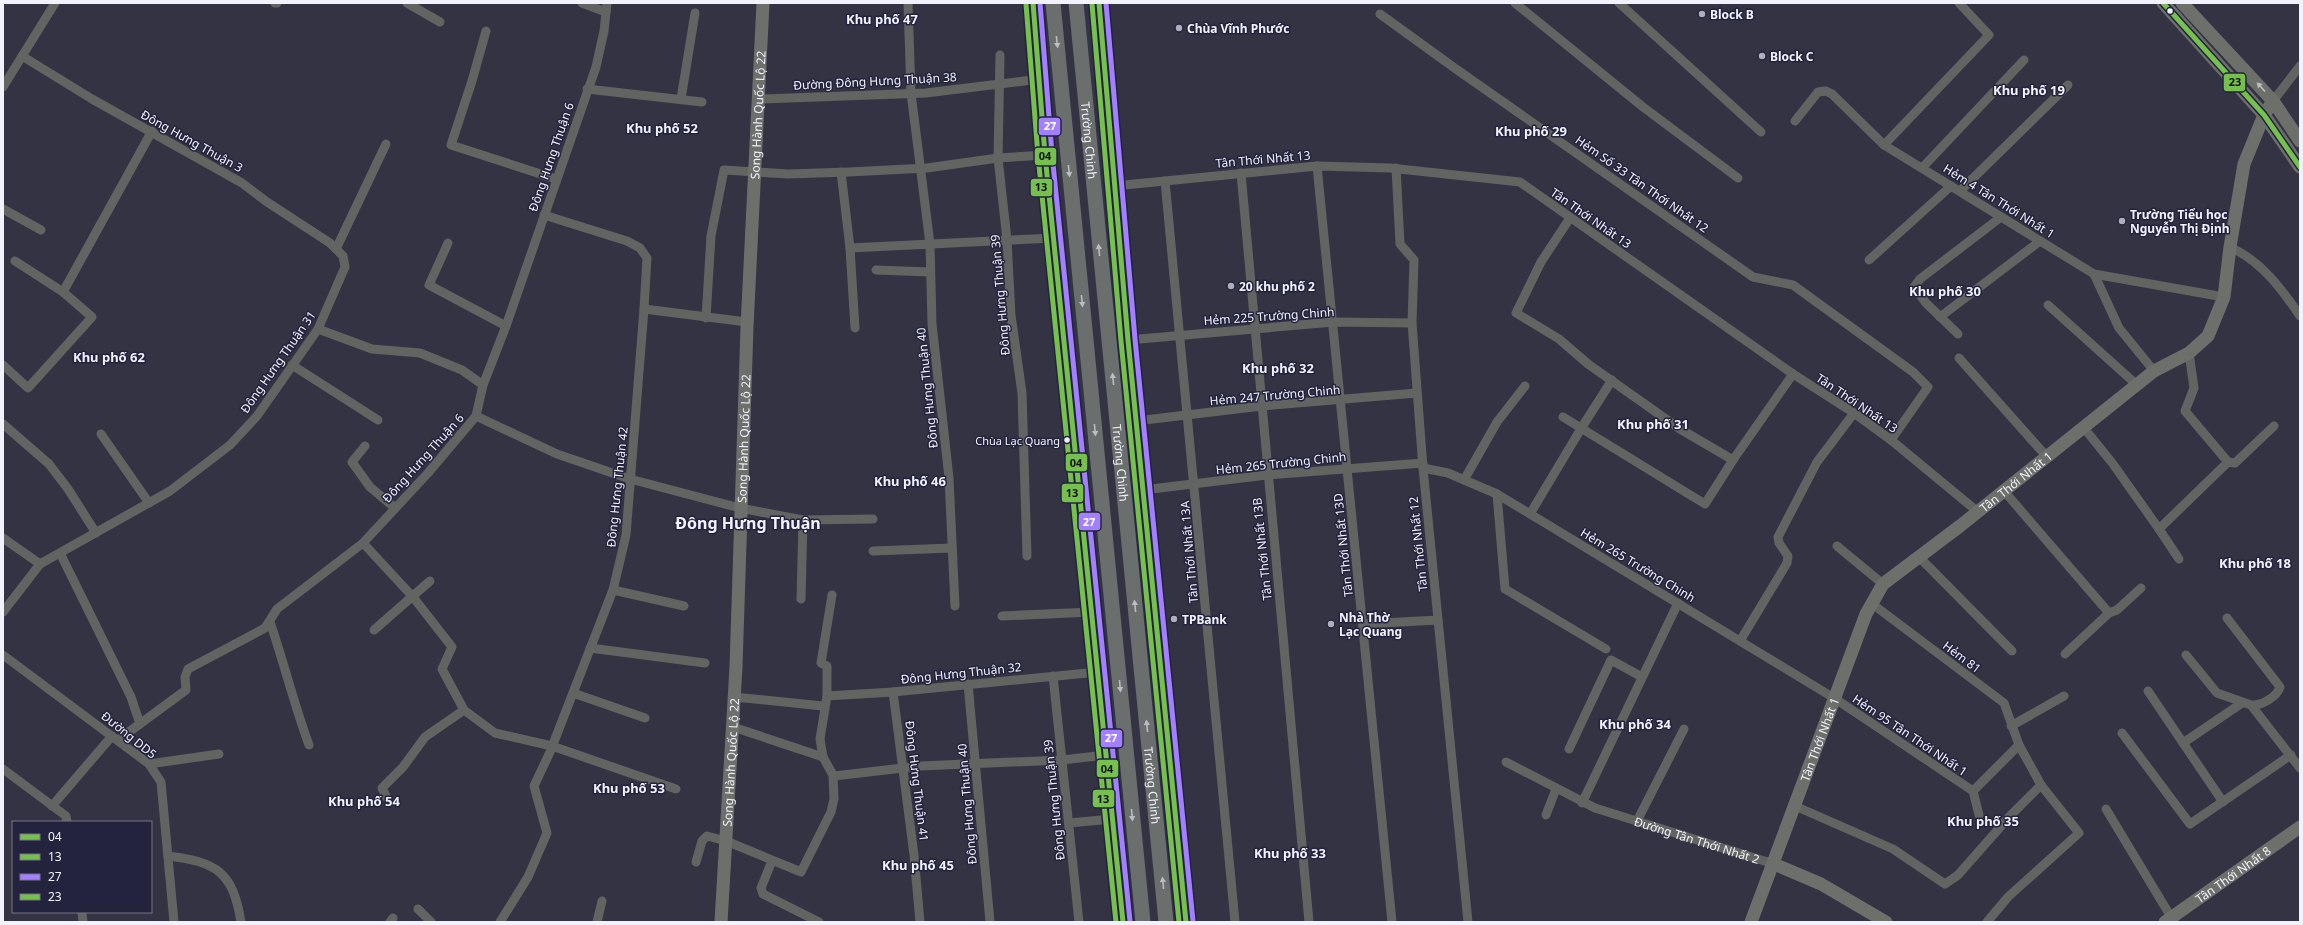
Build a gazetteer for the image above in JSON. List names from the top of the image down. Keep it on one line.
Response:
{"streets":{"main road":["Trường Chinh"],"street":["Đường Đông Hưng Thuận 38","Song Hành Quốc Lộ 22","Đông Hưng Thuận 3","Đông Hưng Thuận 6","Tân Thới Nhất 13","Hẻm Số 33 Tân Thới Nhất 12","Hẻm 4 Tân Thới Nhất 1","Đông Hưng Thuận 39","Hẻm 225 Trường Chinh","Đông Hưng Thuận 31","Đông Hưng Thuận 40","Hẻm 247 Trường Chinh","Hẻm 265 Trường Chinh","Tân Thới Nhất 1","Đông Hưng Thuận 42","Tân Thới Nhất 12","Tân Thới Nhất 13D","Tân Thới Nhất 13B","Tân Thới Nhất 13A","Hẻm 81","Đông Hưng Thuận 32","Đường DD5","Hẻm 95 Tân Thới Nhất 1","Đông Hưng Thuận 41","Đường Tân Thới Nhất 2","Tân Thới Nhất 8"]},"crossings":[["Đường Đông Hưng Thuận 38","Song Hành Quốc Lộ 22"],["Đường Đông Hưng Thuận 38","Đông Hưng Thuận 39"],["Đường Đông Hưng Thuận 38","Đông Hưng Thuận 40"],["Trường Chinh","Tân Thới Nhất 13"],["Trường Chinh","Hẻm 225 Trường Chinh"],["Trường Chinh","Hẻm 247 Trường Chinh"],["Trường Chinh","Hẻm 265 Trường Chinh"],["Đông Hưng Thuận 3","Đông Hưng Thuận 31"],["Đông Hưng Thuận 6","Đông Hưng Thuận 42"],["Đông Hưng Thuận 6","Đường DD5"],["Tân Thới Nhất 13","Hẻm Số 33 Tân Thới Nhất 12"],["Tân Thới Nhất 13","Tân Thới Nhất 1"],["Tân Thới Nhất 13","Tân Thới Nhất 12"],["Tân Thới Nhất 13","Tân Thới Nhất 13D"],["Tân Thới Nhất 13","Tân Thới Nhất 13B"],["Tân Thới Nhất 13","Tân Thới Nhất 13A"],["Hẻm 4 Tân Thới Nhất 1","Tân Thới Nhất 1"],["Đông Hưng Thuận 39","Đông Hưng Thuận 32"],["Hẻm 225 Trường Chinh","Tân Thới Nhất 12"],["Hẻm 225 Trường Chinh","Tân Thới Nhất 13D"],["Hẻm 225 Trường Chinh","Tân Thới Nhất 13B"],["Hẻm 225 Trường Chinh","Tân Thới Nhất 13A"],["Đông Hưng Thuận 40","Đông Hưng Thuận 32"],["Hẻm 247 Trường Chinh","Tân Thới Nhất 12"],["Hẻm 247 Trường Chinh","Tân Thới Nhất 13D"],["Hẻm 247 Trường Chinh","Tân Thới Nhất 13B"],["Hẻm 247 Trường Chinh","Tân Thới Nhất 13A"],["Hẻm 265 Trường Chinh","Tân Thới Nhất 1"],["Hẻm 265 Trường Chinh","Tân Thới Nhất 12"],["Hẻm 265 Trường Chinh","Tân Thới Nhất 13D"],["Hẻm 265 Trường Chinh","Tân Thới Nhất 13B"],["Hẻm 265 Trường Chinh","Tân Thới Nhất 13A"],["Hẻm 265 Trường Chinh","Hẻm 95 Tân Thới Nhất 1"],["Tân Thới Nhất 1","Hẻm 81"],["Tân Thới Nhất 1","Hẻm 95 Tân Thới Nhất 1"],["Tân Thới Nhất 1","Đường Tân Thới Nhất 2"],["Hẻm 81","Hẻm 95 Tân Thới Nhất 1"],["Đông Hưng Thuận 32","Đông Hưng Thuận 41"]],"districts":["Khu phố 47","Khu phố 19","Khu phố 52","Khu phố 29","Khu phố 30","Khu phố 62","Khu phố 32","Khu phố 31","Khu phố 46","Đông Hưng Thuận","Khu phố 18","Khu phố 34","Khu phố 53","Khu phố 54","Khu phố 35","Khu phố 33","Khu phố 45"],"places":["Block B","Chùa Vĩnh Phước","Block C","Trường Tiểu học Nguyễn Thị Định","20 khu phố 2","Chùa Lạc Quang","TPBank","Nhà Thờ Lạc Quang"],"lines":["transit line 04","transit line 27","transit line 23","transit line 13"],"legend":["04","13","27","23"]}
